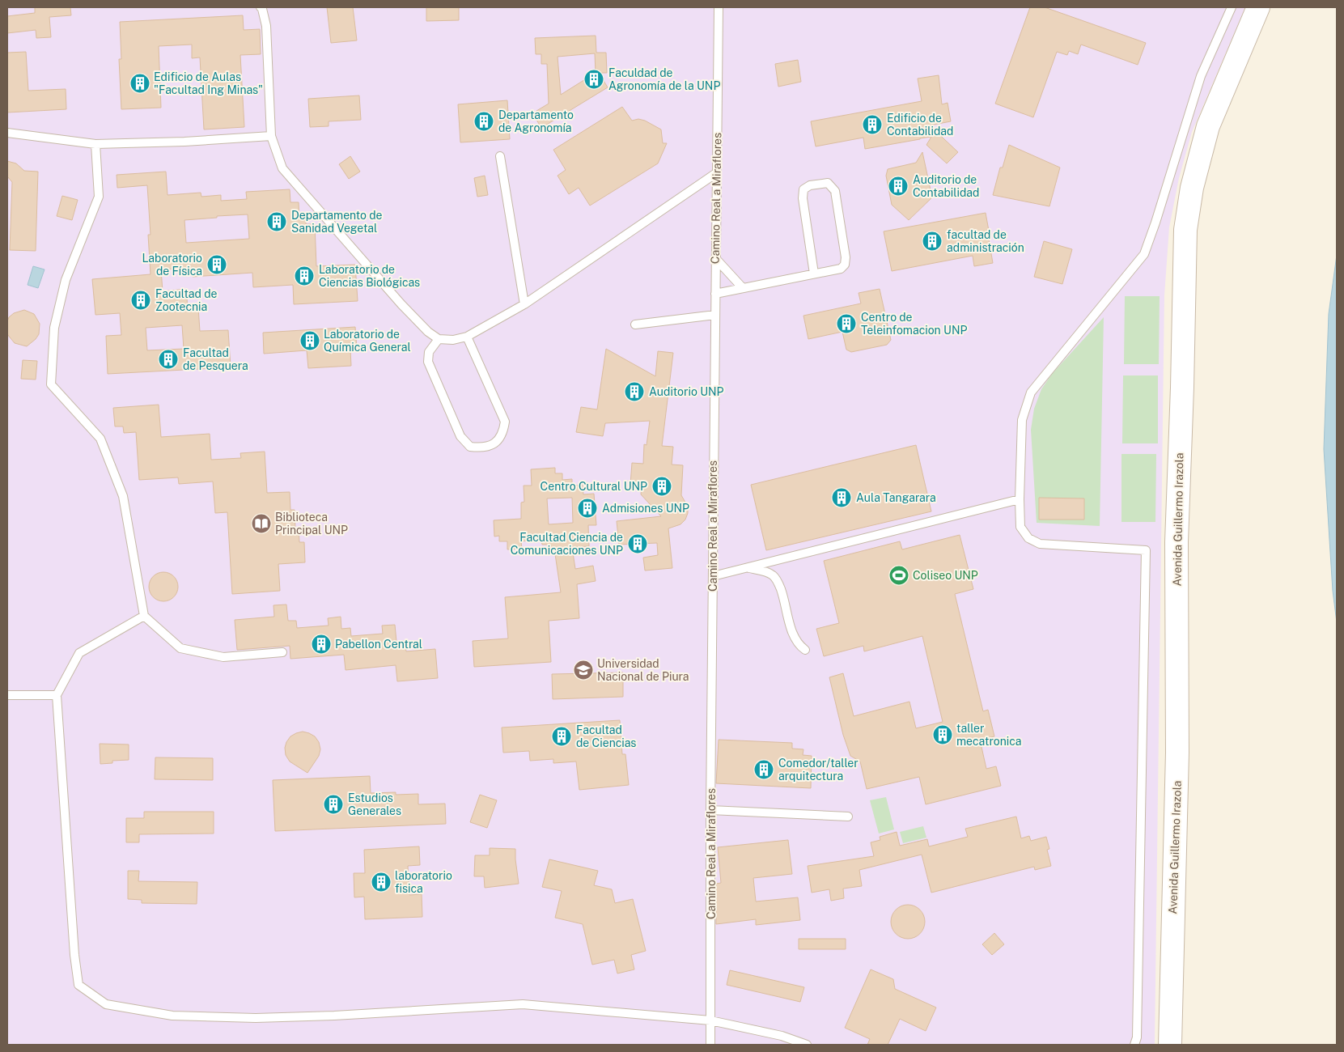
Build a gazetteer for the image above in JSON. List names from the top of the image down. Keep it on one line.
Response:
{"streets":{"main road":["Avenida Guillermo Irazola"],"lane":["Camino Real a Miraflores"]},"places":{"building":["Faculdad de Agronomía de la UNP","Edificio de Aulas \"Facultad Ing Minas\"","Departamento de Agronomía","Edificio de Contabilidad","Auditorio de Contabilidad","Departamento de Sanidad Vegetal","facultad de administración","Laboratorio de Física","Laboratorio de Ciencias Biológicas","Facultad de Zootecnia","Centro de Teleinfomacion UNP","Laboratorio de Química General","Facultad de Pesquera","Auditorio UNP","Centro Cultural UNP","Aula Tangarara","Admisiones UNP","Facultad Ciencia de Comunicaciones UNP","Pabellon Central","taller mecatronica","Facultad de Ciencias","Comedor/taller arquitectura","Estudios Generales","laboratorio fisica"],"library":["Biblioteca Principal UNP"],"sports":["Coliseo UNP"],"school or university":["Universidad Nacional de Piura"]}}
